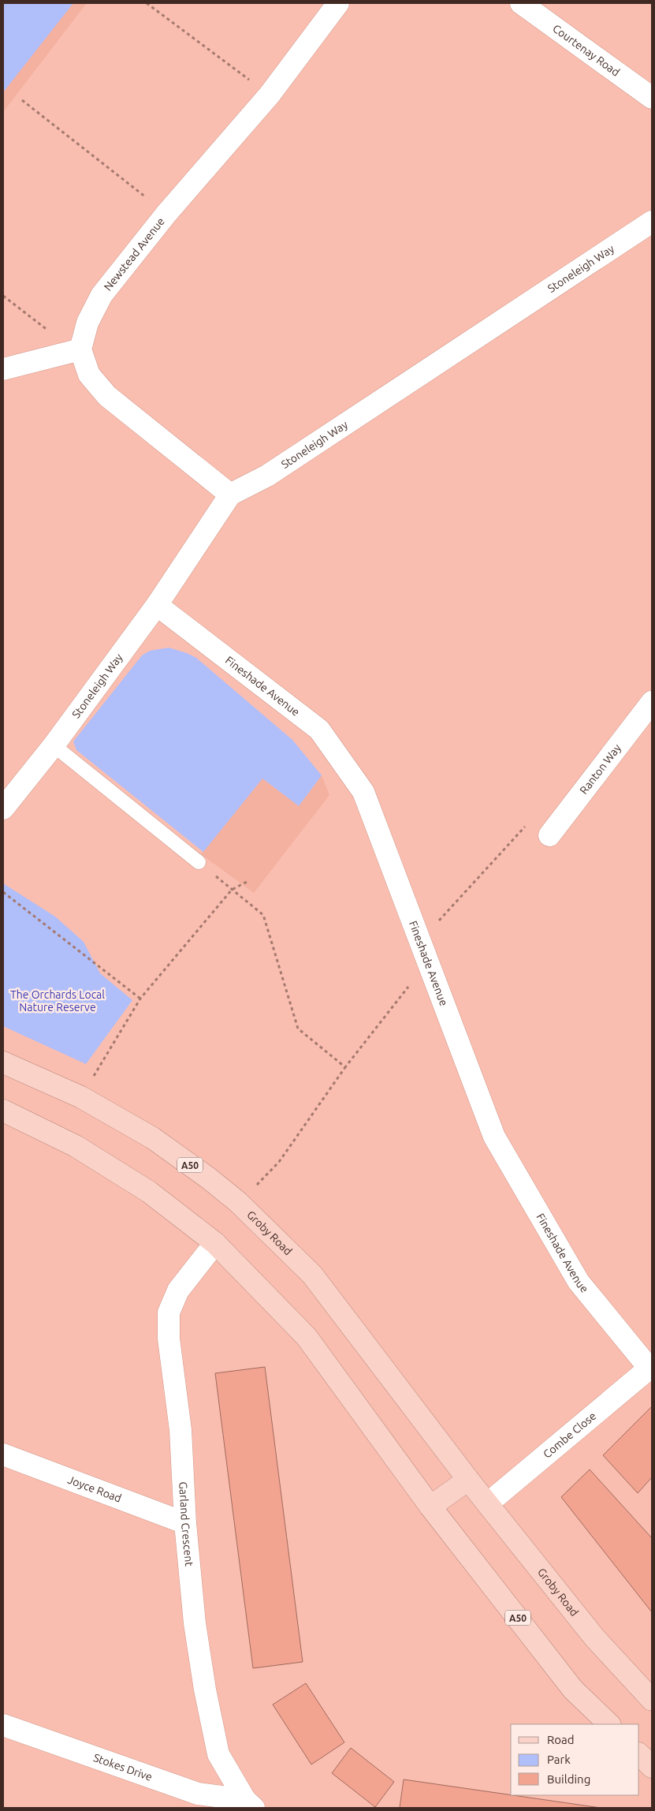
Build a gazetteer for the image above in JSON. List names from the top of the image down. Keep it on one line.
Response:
{"streets":{"main road":["A50","Groby Road"],"street":["Courtenay Road","Newstead Avenue","Stoneleigh Way","Fineshade Avenue","Ranton Way","Combe Close","Joyce Road","Garland Crescent","Stokes Drive"]},"crossings":[["Stoneleigh Way","Fineshade Avenue"],["Fineshade Avenue","Combe Close"],["A50","Garland Crescent"],["Groby Road","Combe Close"],["Joyce Road","Garland Crescent"],["Garland Crescent","Stokes Drive"]],"parks":["The Orchards Local Nature Reserve"],"legend":["Road","Park","Building"]}
